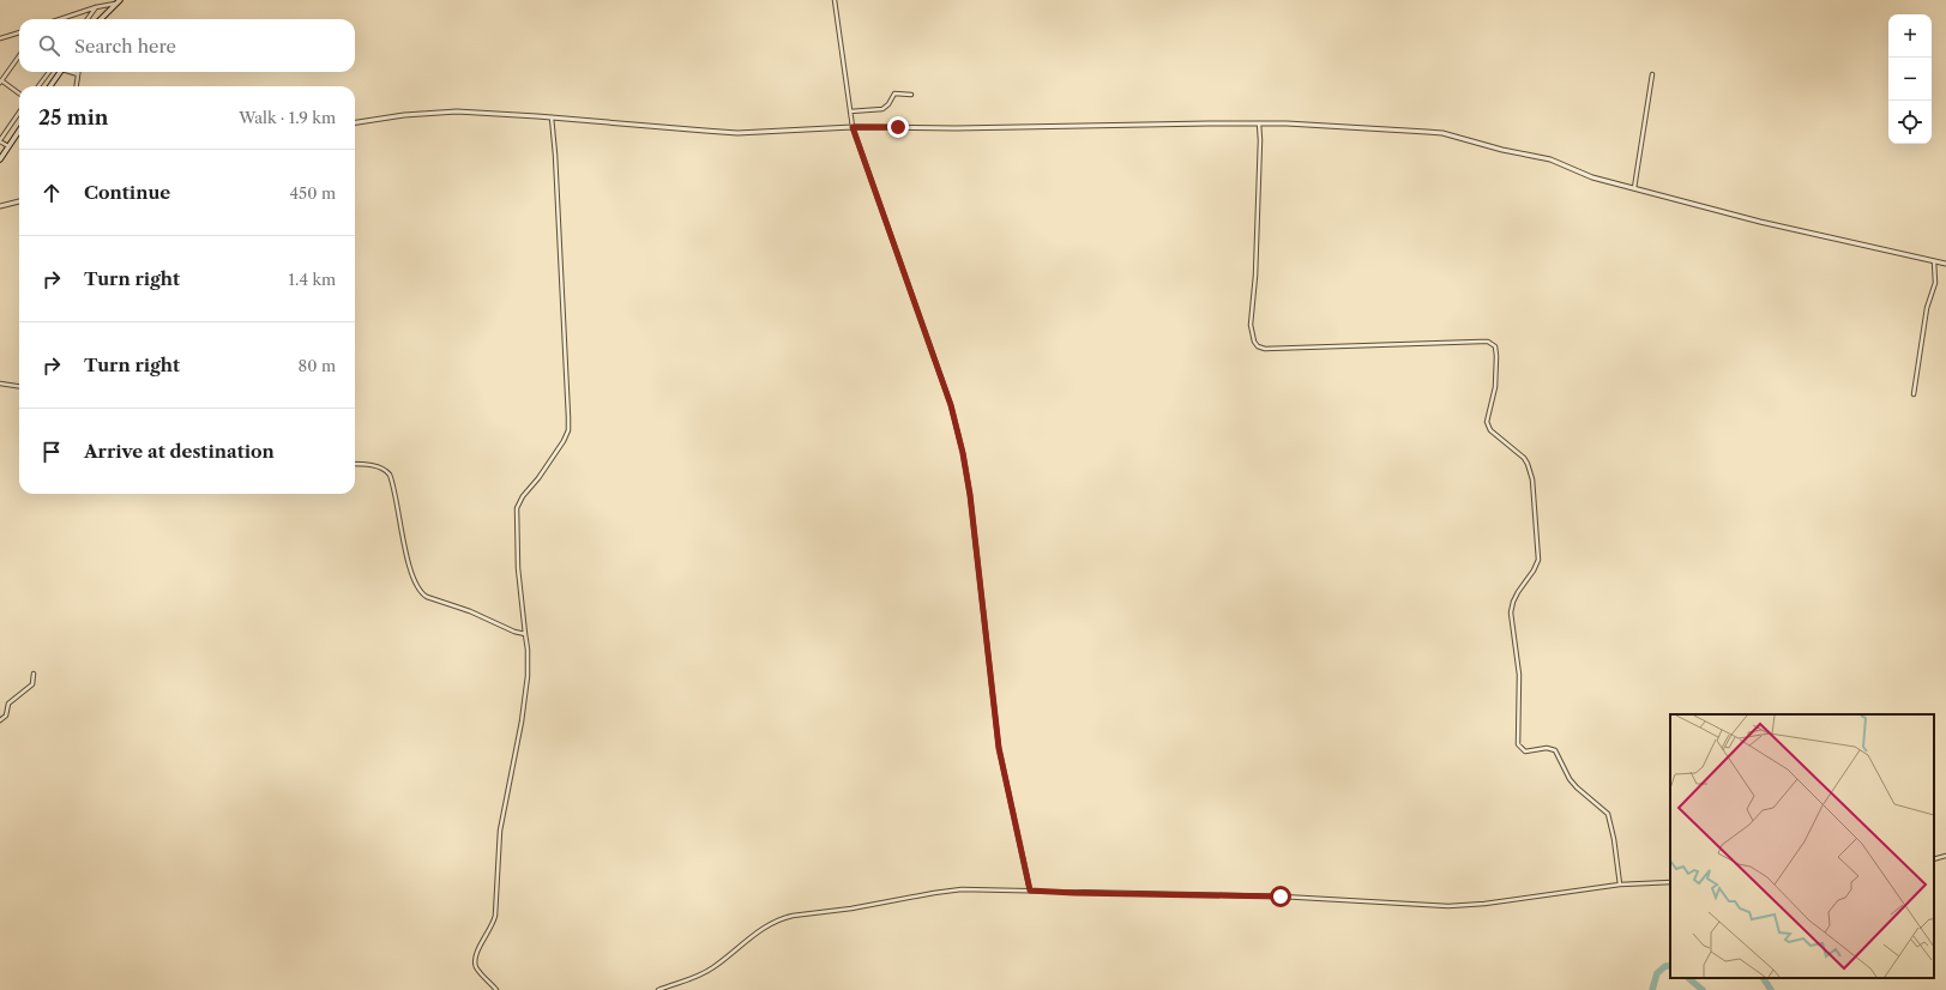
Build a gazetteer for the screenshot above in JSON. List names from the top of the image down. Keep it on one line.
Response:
{"page":{"map_buttons":["+","−"],"search":"Search here","heading":["25 min","Walk · 1.9 km"],"list":[["Continue","450 m"],["Turn right","1.4 km"],["Turn right","80 m"],"Arrive at destination"]}}
